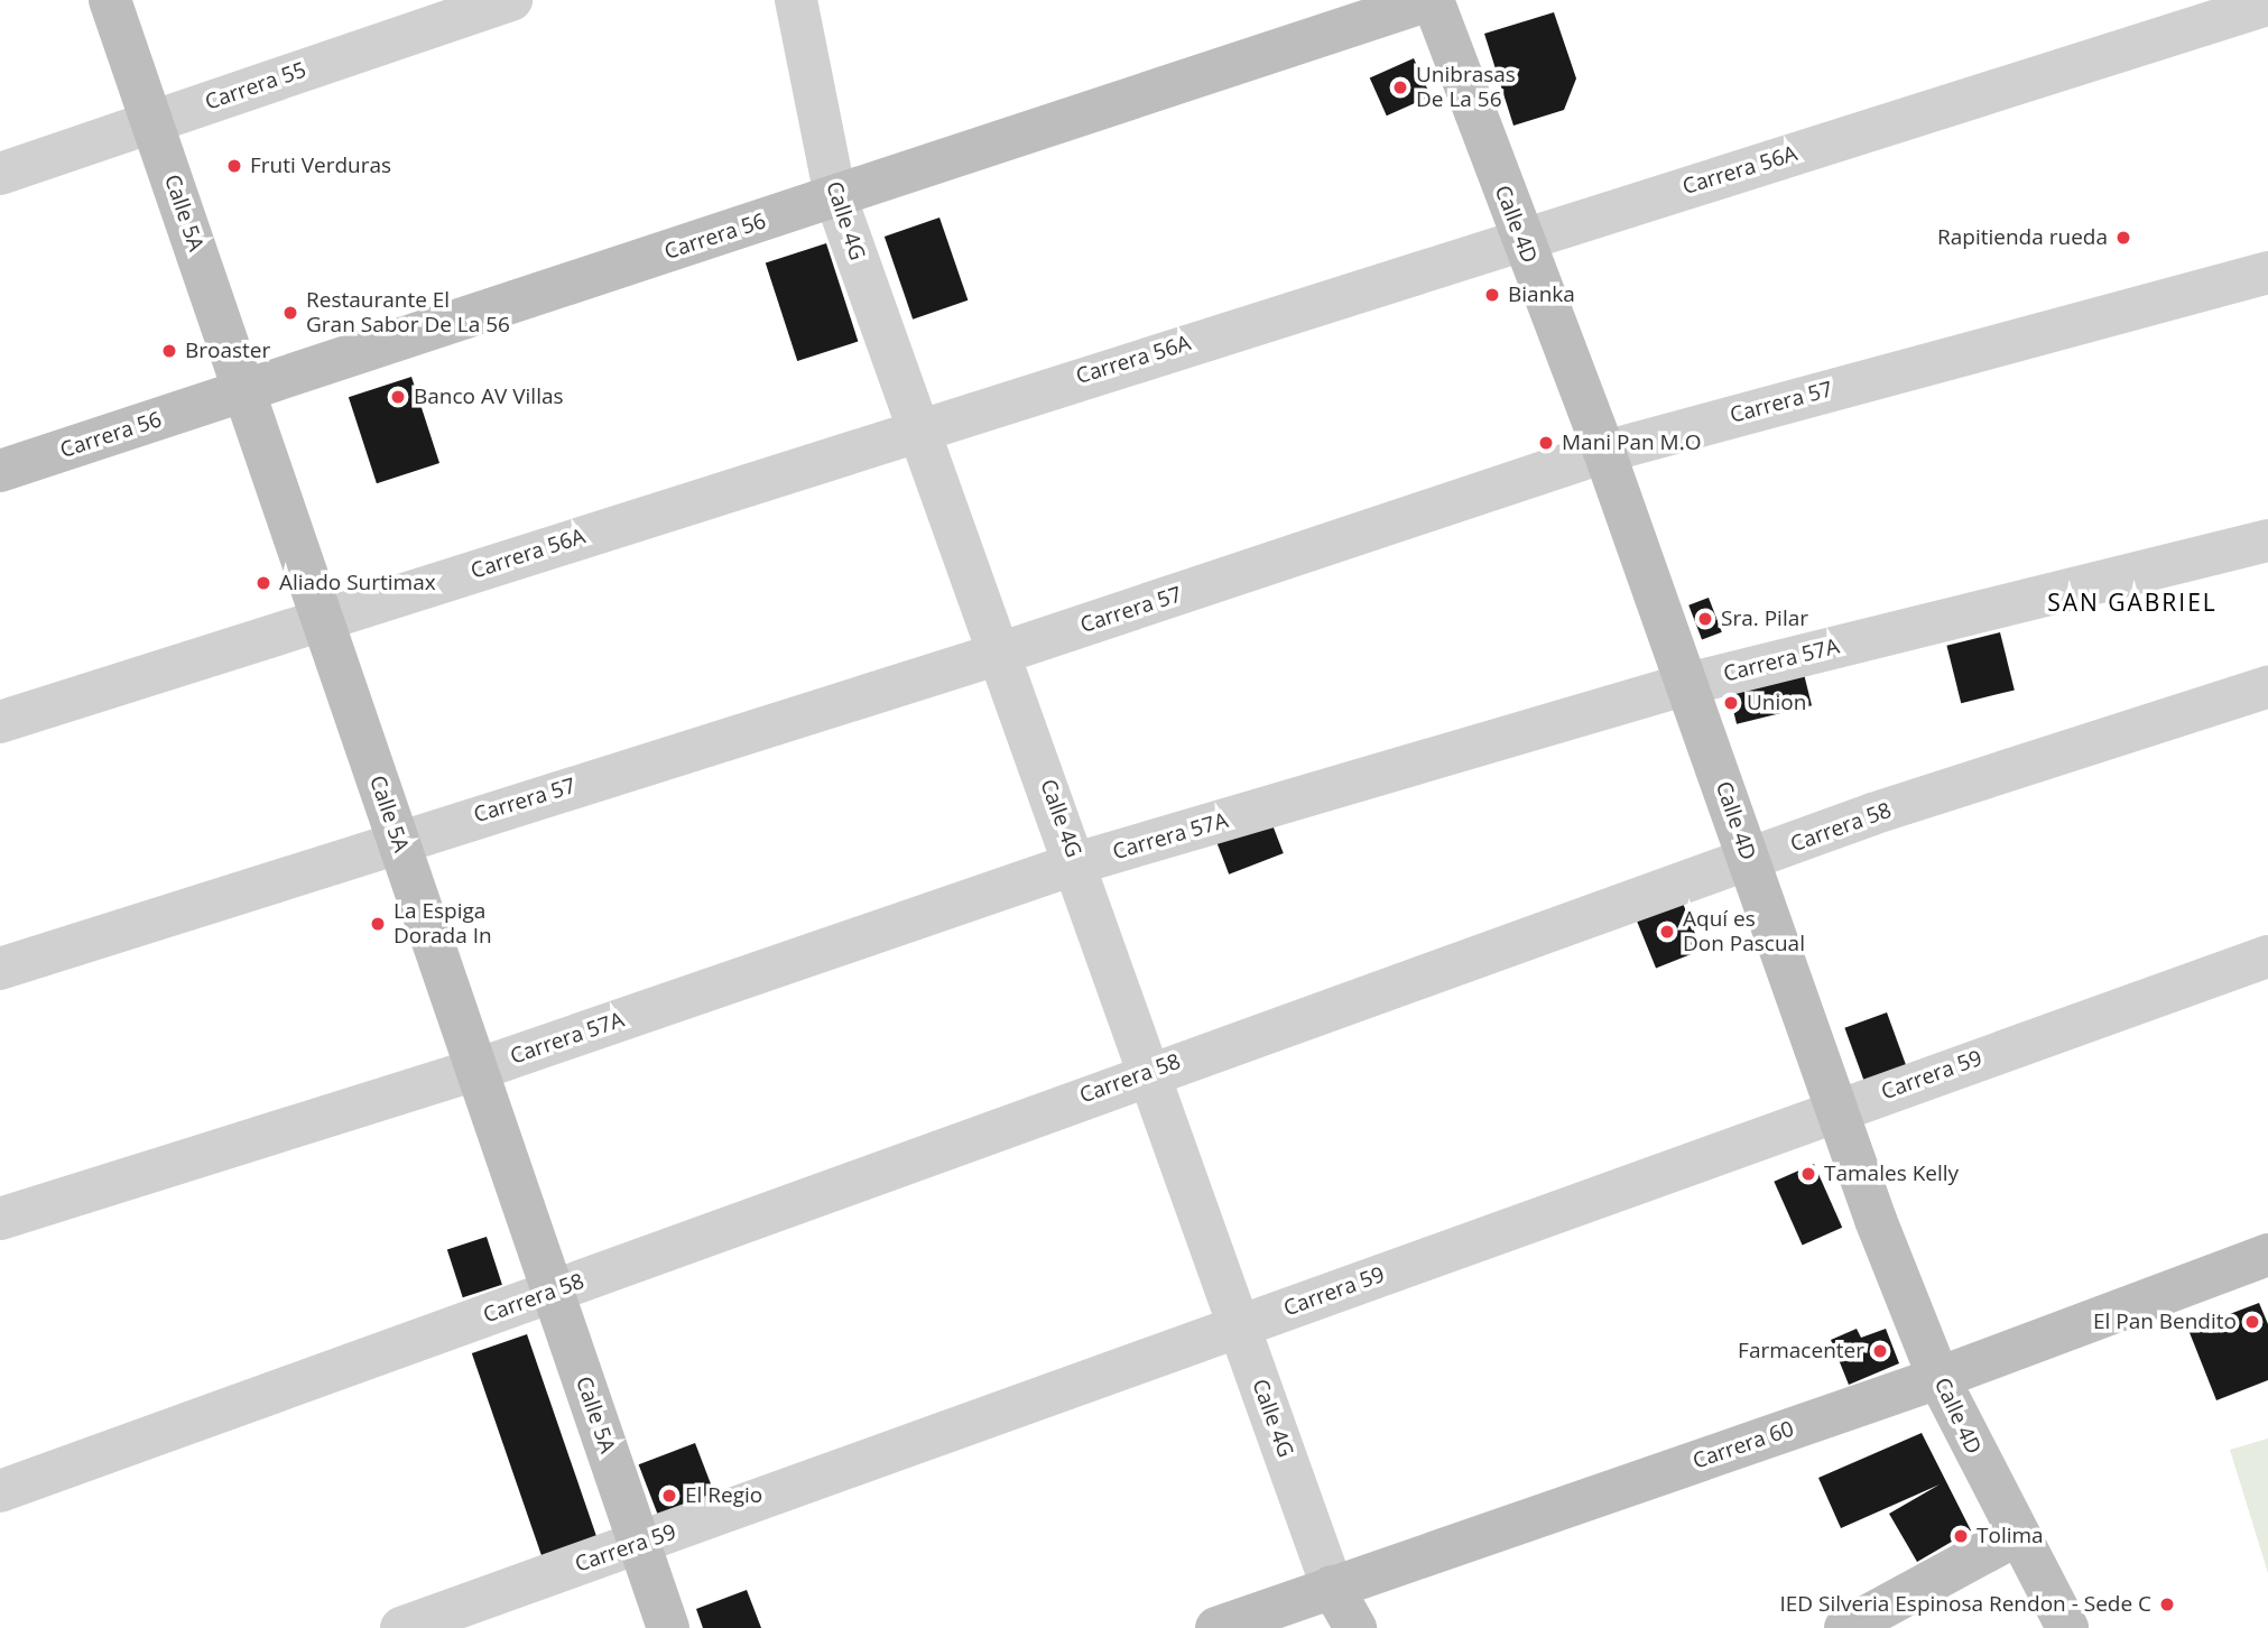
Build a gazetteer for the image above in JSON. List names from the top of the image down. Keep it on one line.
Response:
{"streets":{"street":["Carrera 55","Carrera 56A","Calle 5A","Calle 4G","Calle 4D","Carrera 56","Carrera 57","Carrera 57A","Carrera 58","Carrera 59","Carrera 60"]},"crossings":[["Carrera 55","Calle 5A"],["Carrera 56A","Calle 5A"],["Carrera 56A","Calle 4G"],["Carrera 56A","Calle 4D"],["Calle 5A","Carrera 56"],["Calle 5A","Carrera 57"],["Calle 5A","Carrera 57A"],["Calle 5A","Carrera 58"],["Calle 5A","Carrera 59"],["Calle 4G","Carrera 56"],["Calle 4G","Carrera 57"],["Calle 4G","Carrera 57A"],["Calle 4G","Carrera 58"],["Calle 4G","Carrera 59"],["Calle 4G","Carrera 60"],["Calle 4D","Carrera 56"],["Calle 4D","Carrera 57"],["Calle 4D","Carrera 57A"],["Calle 4D","Carrera 58"],["Calle 4D","Carrera 59"],["Calle 4D","Carrera 60"]],"districts":["SAN GABRIEL"],"places":["Unibrasas De La 56","Fruti Verduras","Rapitienda rueda","Bianka","Restaurante El Gran Sabor De La 56","Broaster","Banco AV Villas","Mani Pan M.O","Aliado Surtimax","Sra. Pilar","Union","La Espiga Dorada In","Aquí es Don Pascual","Tamales Kelly","El Pan Bendito","Farmacenter","El Regio","Tolima","IED Silveria Espinosa Rendon - Sede C"]}
